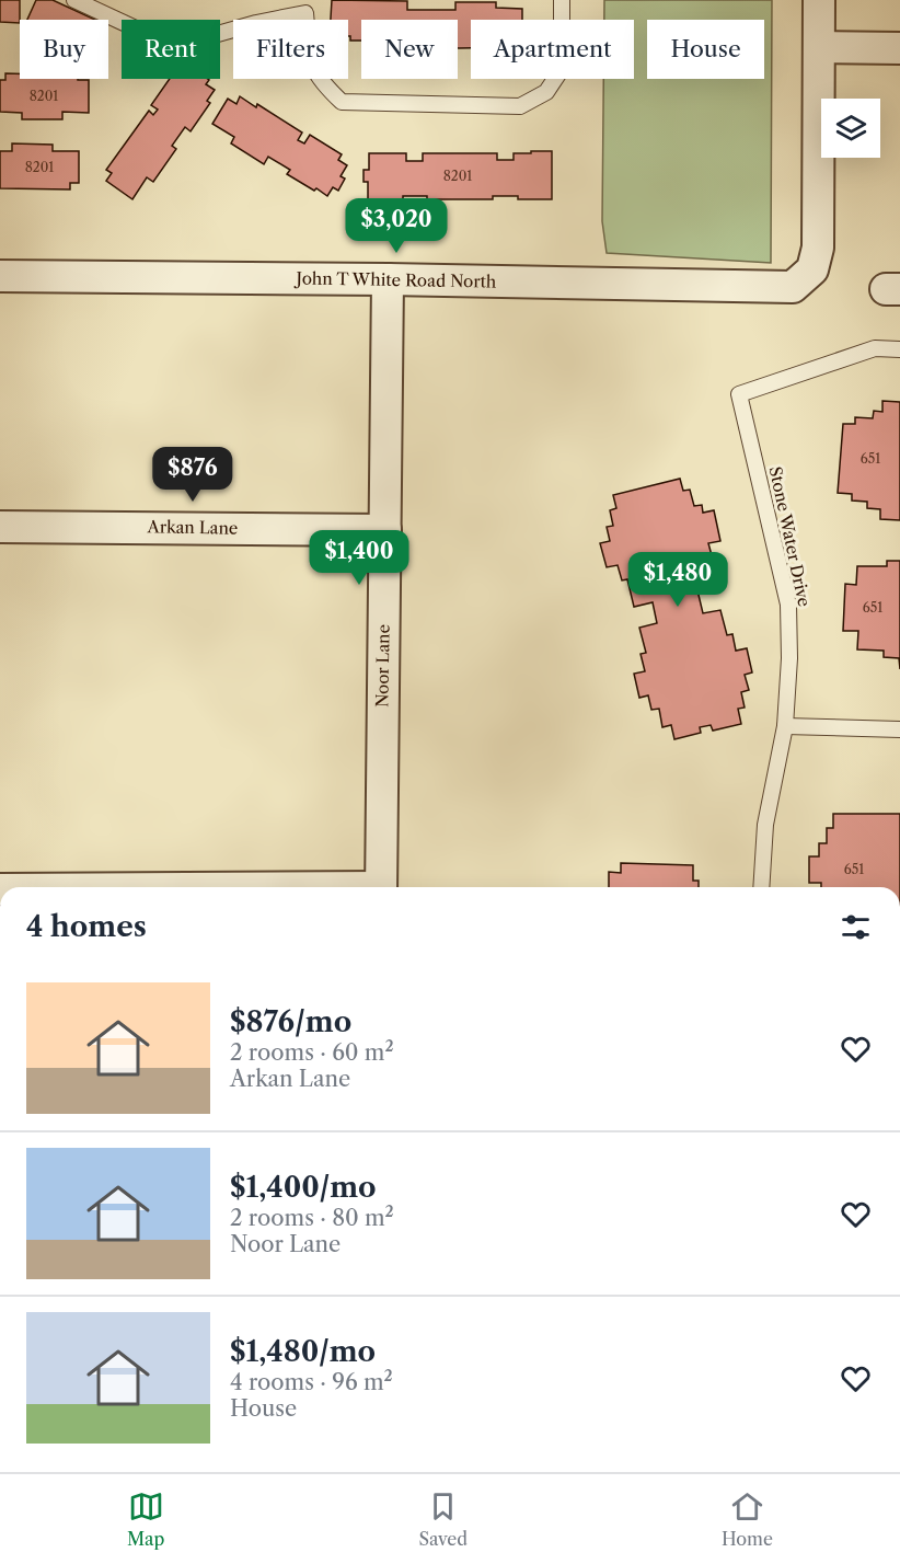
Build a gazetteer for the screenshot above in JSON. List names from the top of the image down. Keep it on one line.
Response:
{"streets":{"street":["John T White Road North","Arkan Lane","Noor Lane"],"lane":["Stone Water Drive"]},"crossings":[["John T White Road North","Noor Lane"],["Arkan Lane","Noor Lane"]],"house_numbers":["8201","8201","8201","651","651","651"],"page":{"chip":["Buy","Rent","Filters","New","Apartment","House"],"price":["$3,020","$876","$1,400","$1,480"],"heading":"4 homes","list":[{"name":"$876/mo","note":"2 rooms · 60 m² · Arkan Lane"},{"name":"$1,400/mo","note":"2 rooms · 80 m² · Noor Lane"},{"name":"$1,480/mo","note":"4 rooms · 96 m² · House"}],"tabs":["Map","Saved","Home"]}}
